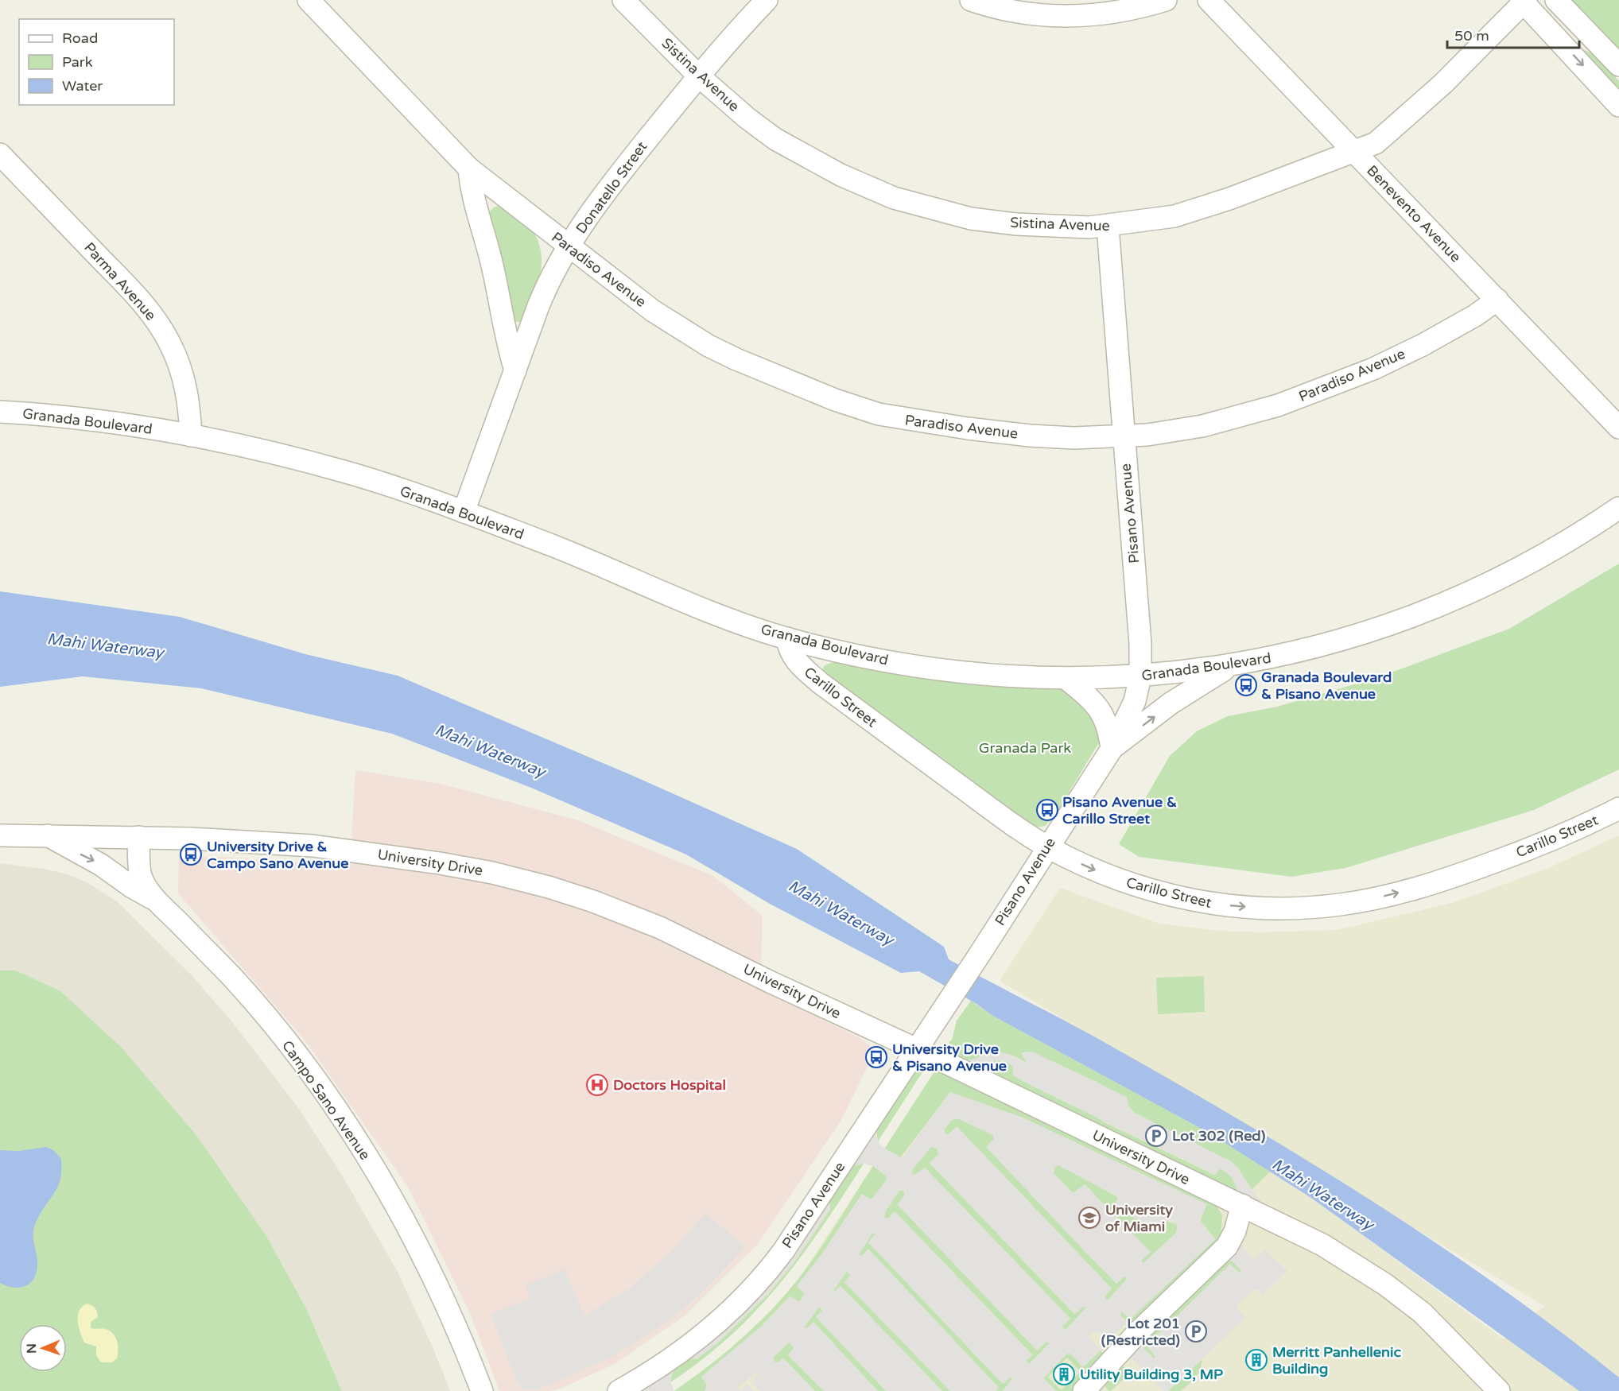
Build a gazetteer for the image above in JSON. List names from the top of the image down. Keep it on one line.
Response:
{"streets":{"street":["Sistina Avenue","Donatello Street","Benevento Avenue","Paradiso Avenue","Parma Avenue","Granada Boulevard","Pisano Avenue","Carillo Street","University Drive","Campo Sano Avenue"]},"crossings":[["Sistina Avenue","Donatello Street"],["Sistina Avenue","Benevento Avenue"],["Sistina Avenue","Pisano Avenue"],["Donatello Street","Paradiso Avenue"],["Donatello Street","Granada Boulevard"],["Benevento Avenue","Paradiso Avenue"],["Paradiso Avenue","Pisano Avenue"],["Parma Avenue","Granada Boulevard"],["Granada Boulevard","Pisano Avenue"],["Granada Boulevard","Carillo Street"],["Pisano Avenue","Carillo Street"],["Pisano Avenue","University Drive"],["University Drive","Campo Sano Avenue"]],"one_way":["Carillo Street"],"water":["Mahi Waterway"],"parks":["Granada Park"],"places":{"bus stop":["Granada Boulevard & Pisano Avenue","Pisano Avenue & Carillo Street","University Drive & Campo Sano Avenue","University Drive & Pisano Avenue"],"hospital":["Doctors Hospital"],"parking":["Lot 302 (Red)","Lot 201 (Restricted)"],"school or university":["University of Miami"],"building":["Merritt Panhellenic Building","Utility Building 3, MP"]},"legend":["Road","Park","Water"],"scale_bar":"50 m","north":"left"}
